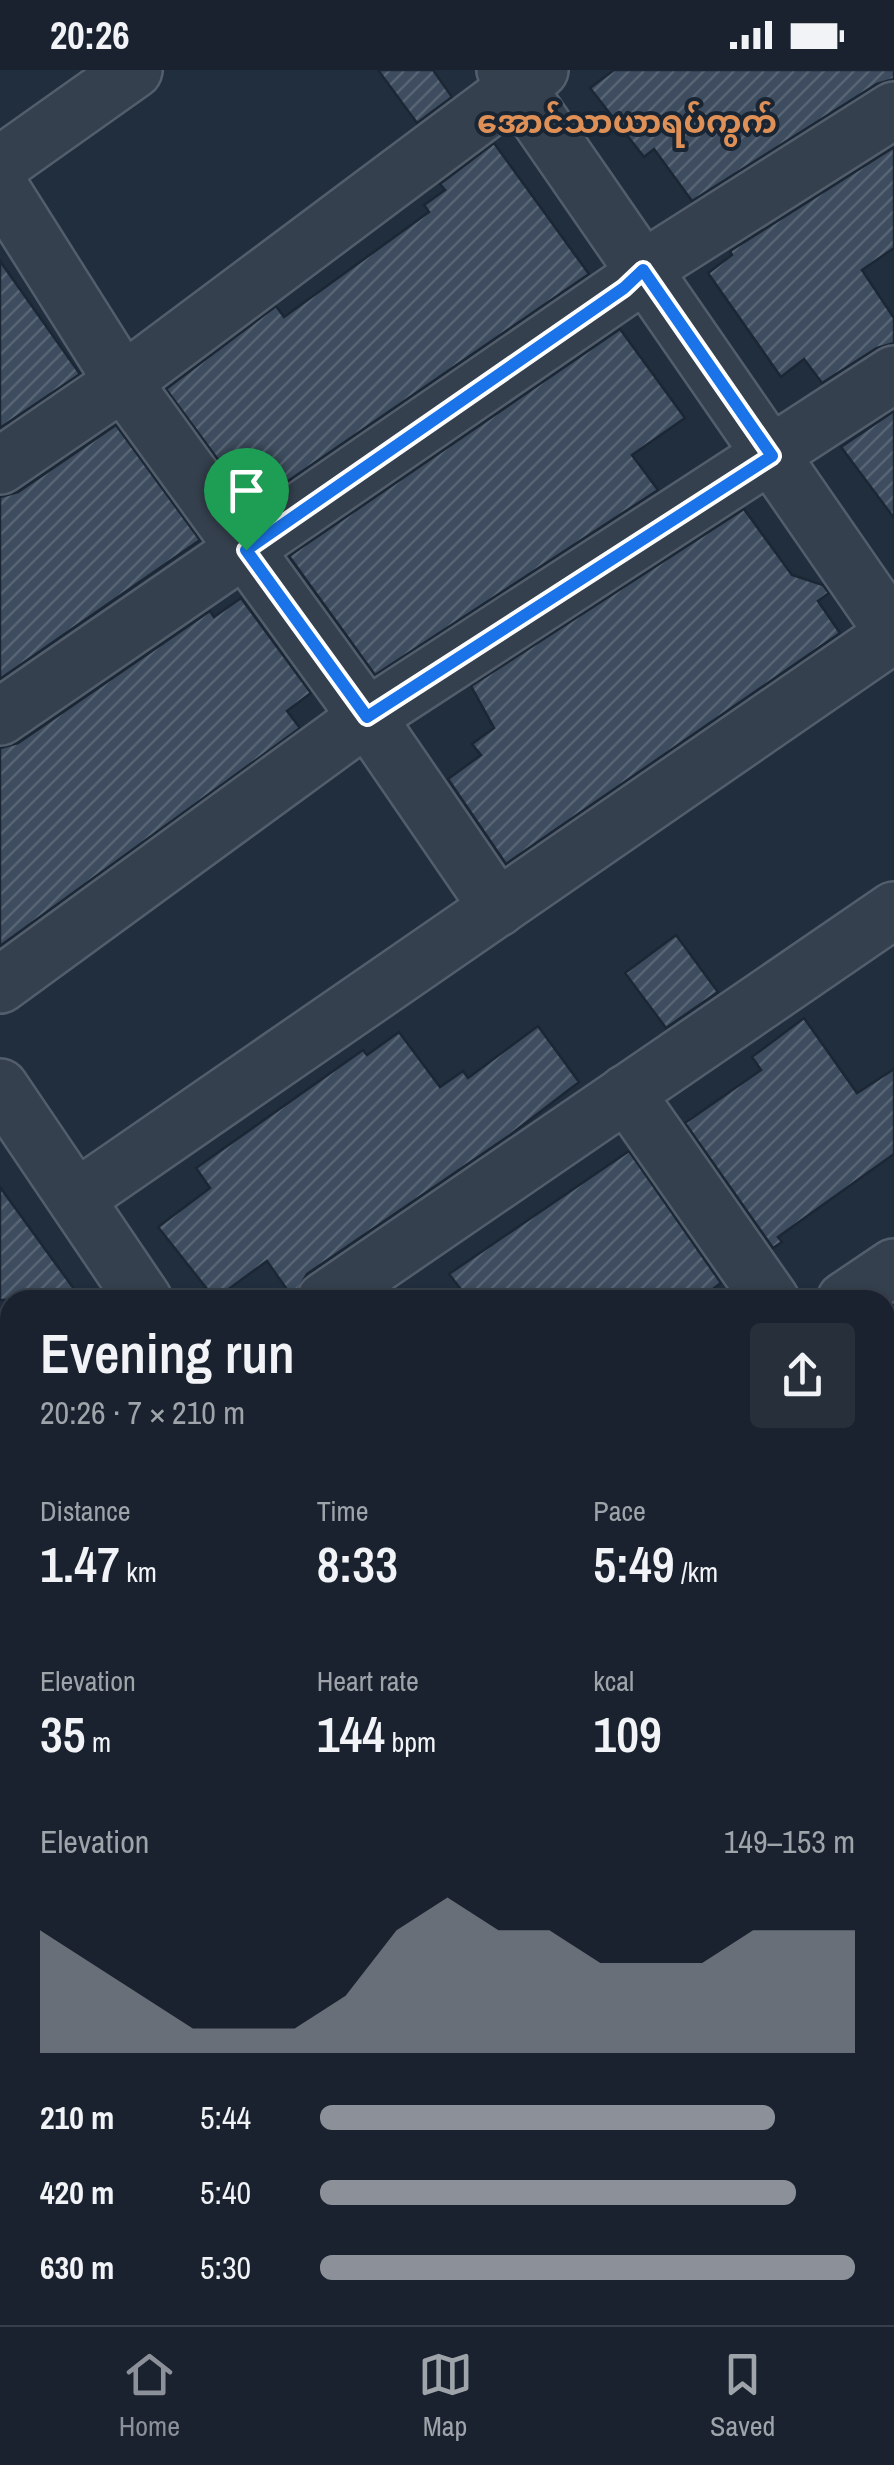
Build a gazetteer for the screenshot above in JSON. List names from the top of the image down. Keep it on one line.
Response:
{"districts":["အောင်သာယာရပ်ကွက်"],"page":{"status":"20:26","heading":["Evening run","20:26 · 7 × 210 m"],"stats":[["Distance","1.47 km"],["Time","8:33"],["Pace","5:49 /km"],["Elevation","35 m"],["Heart rate","144 bpm"],["kcal","109"]],"chart":["Elevation","149–153 m"],"list":[{"name":"210 m","note":"5:44"},{"name":"420 m","note":"5:40"},{"name":"630 m","note":"5:30"}],"tabs":["Home","Map","Saved"]}}
